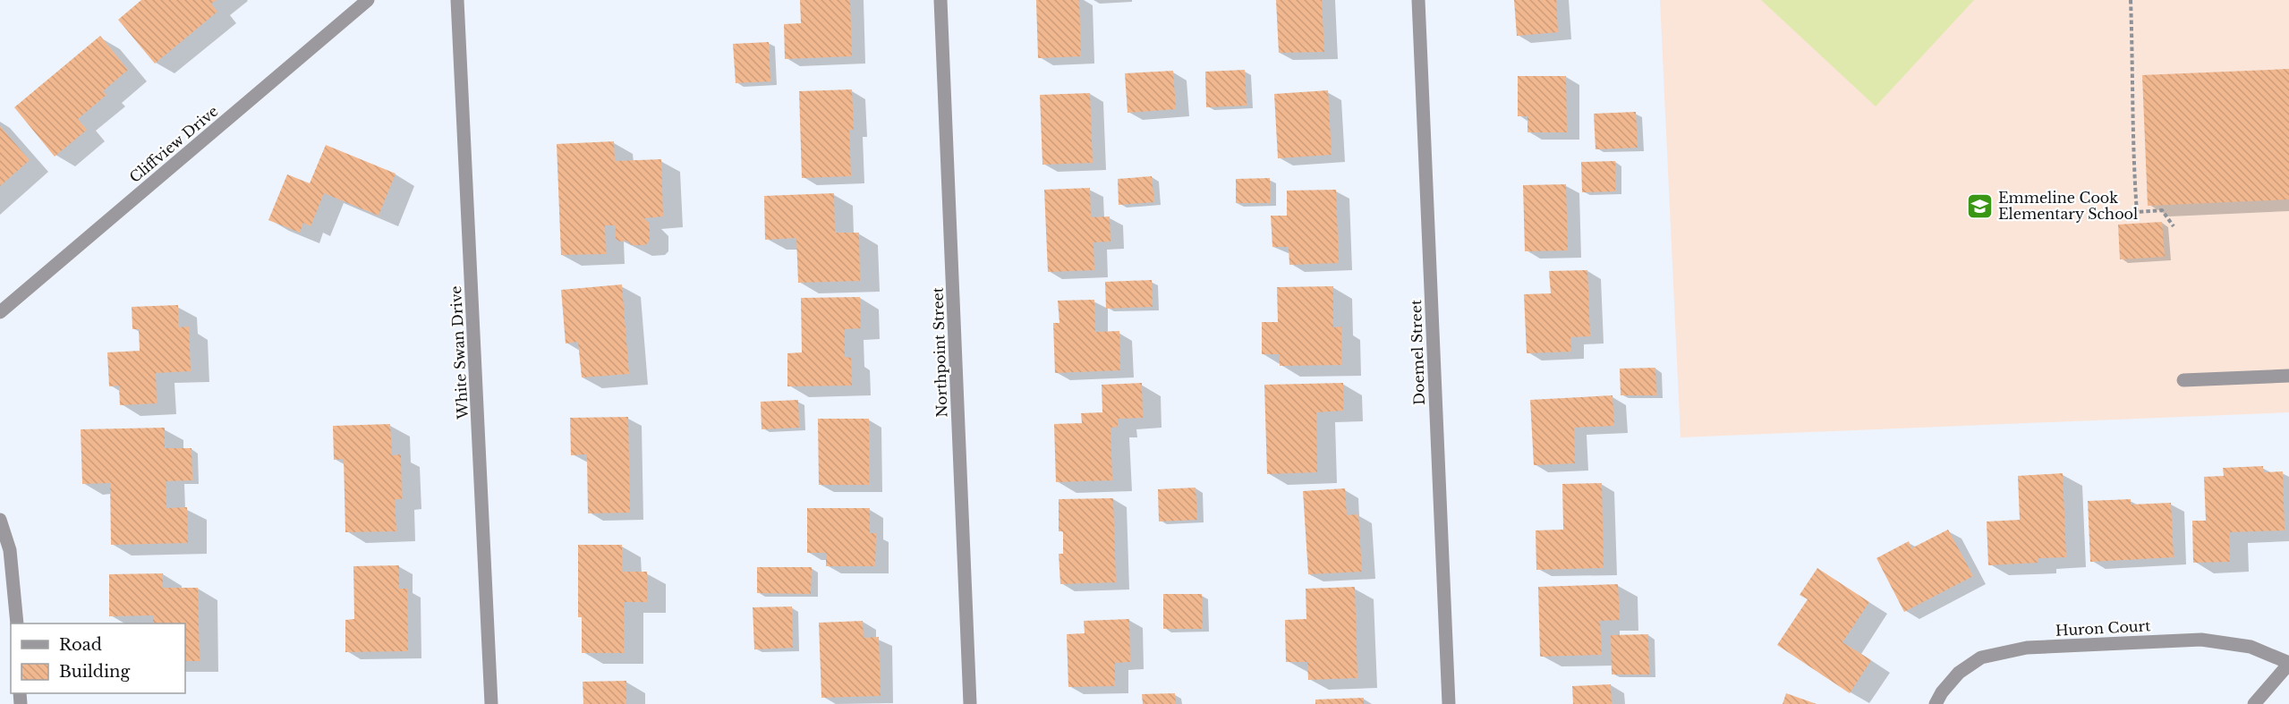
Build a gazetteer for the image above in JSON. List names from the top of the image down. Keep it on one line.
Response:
{"streets":{"street":["Cliffview Drive","White Swan Drive","Northpoint Street","Doemel Street","Huron Court"]},"places":{"school or university":["Emmeline Cook Elementary School"]},"legend":["Road","Building"]}
